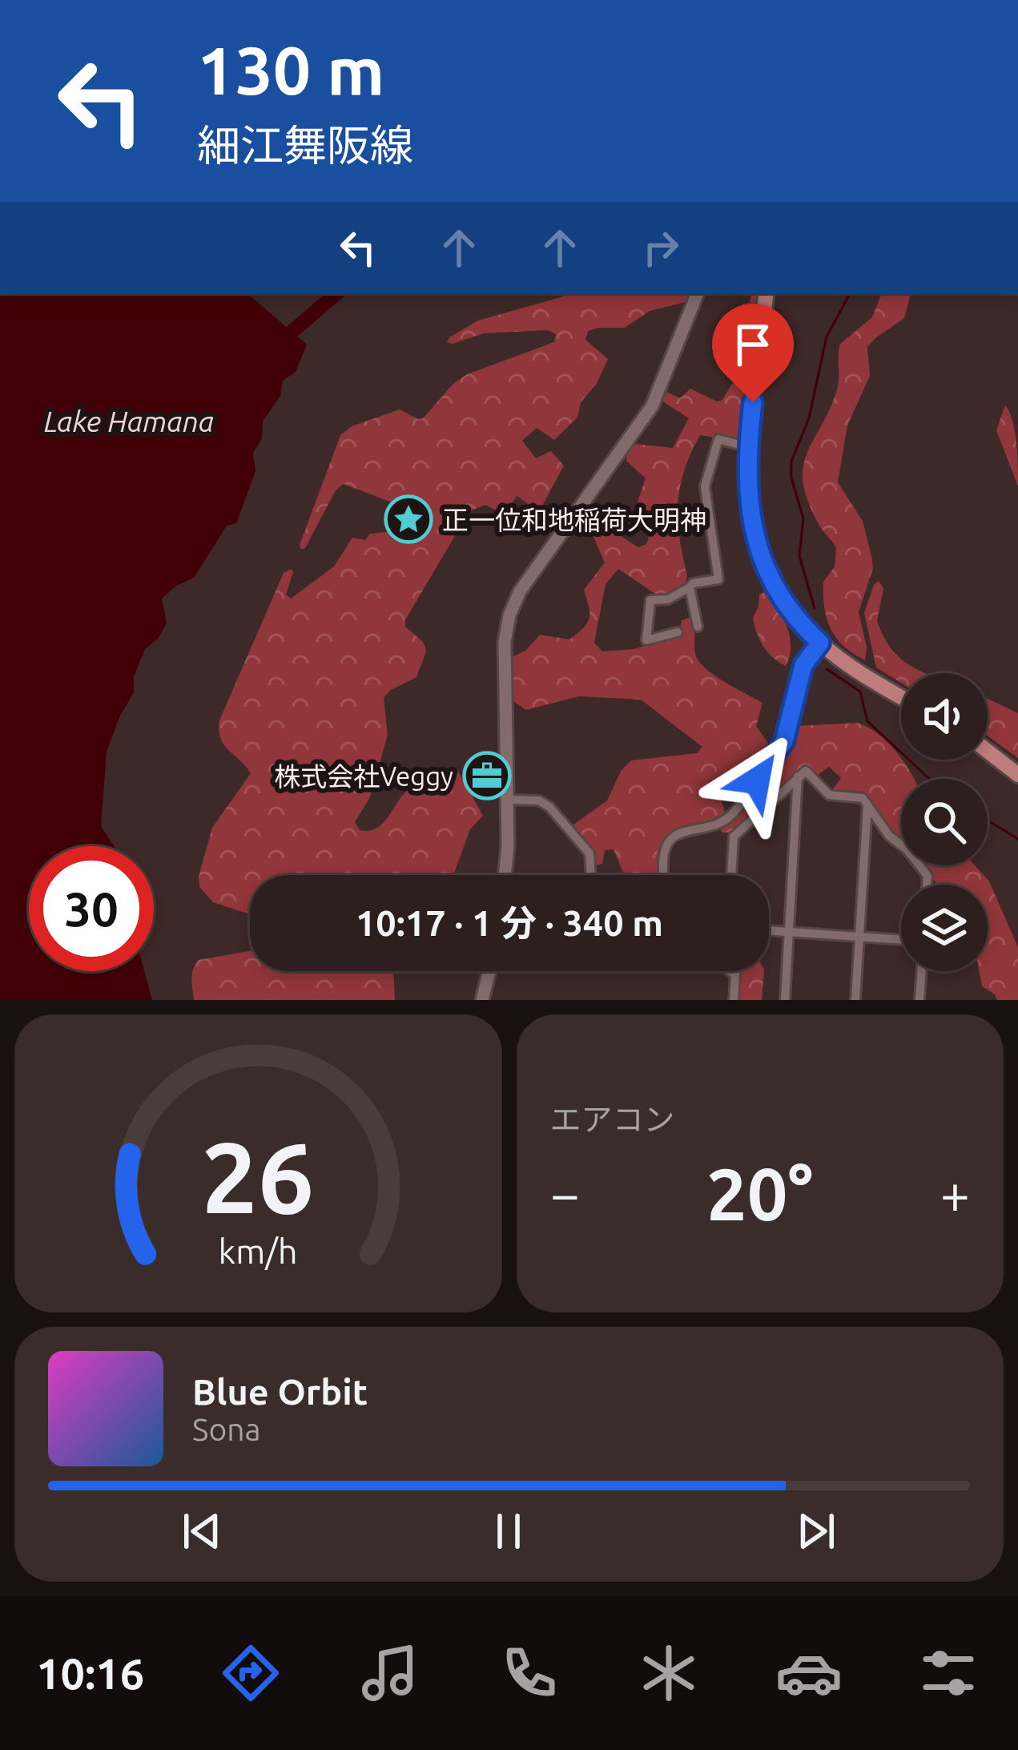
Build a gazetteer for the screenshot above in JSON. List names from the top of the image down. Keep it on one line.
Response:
{"water":["Lake Hamana"],"places":{"place":["正一位和地稲荷大明神"],"office":["株式会社Veggy"]},"page":{"turn":["130 m","細江舞阪線"],"limit":"30","trip":"10:17 · 1 分 · 340 m","tile":"エアコン","heat":["−","20°","+"],"song":["Blue Orbit","Sona"],"tabs":"10:16","gauge":["26","km/h"]}}
